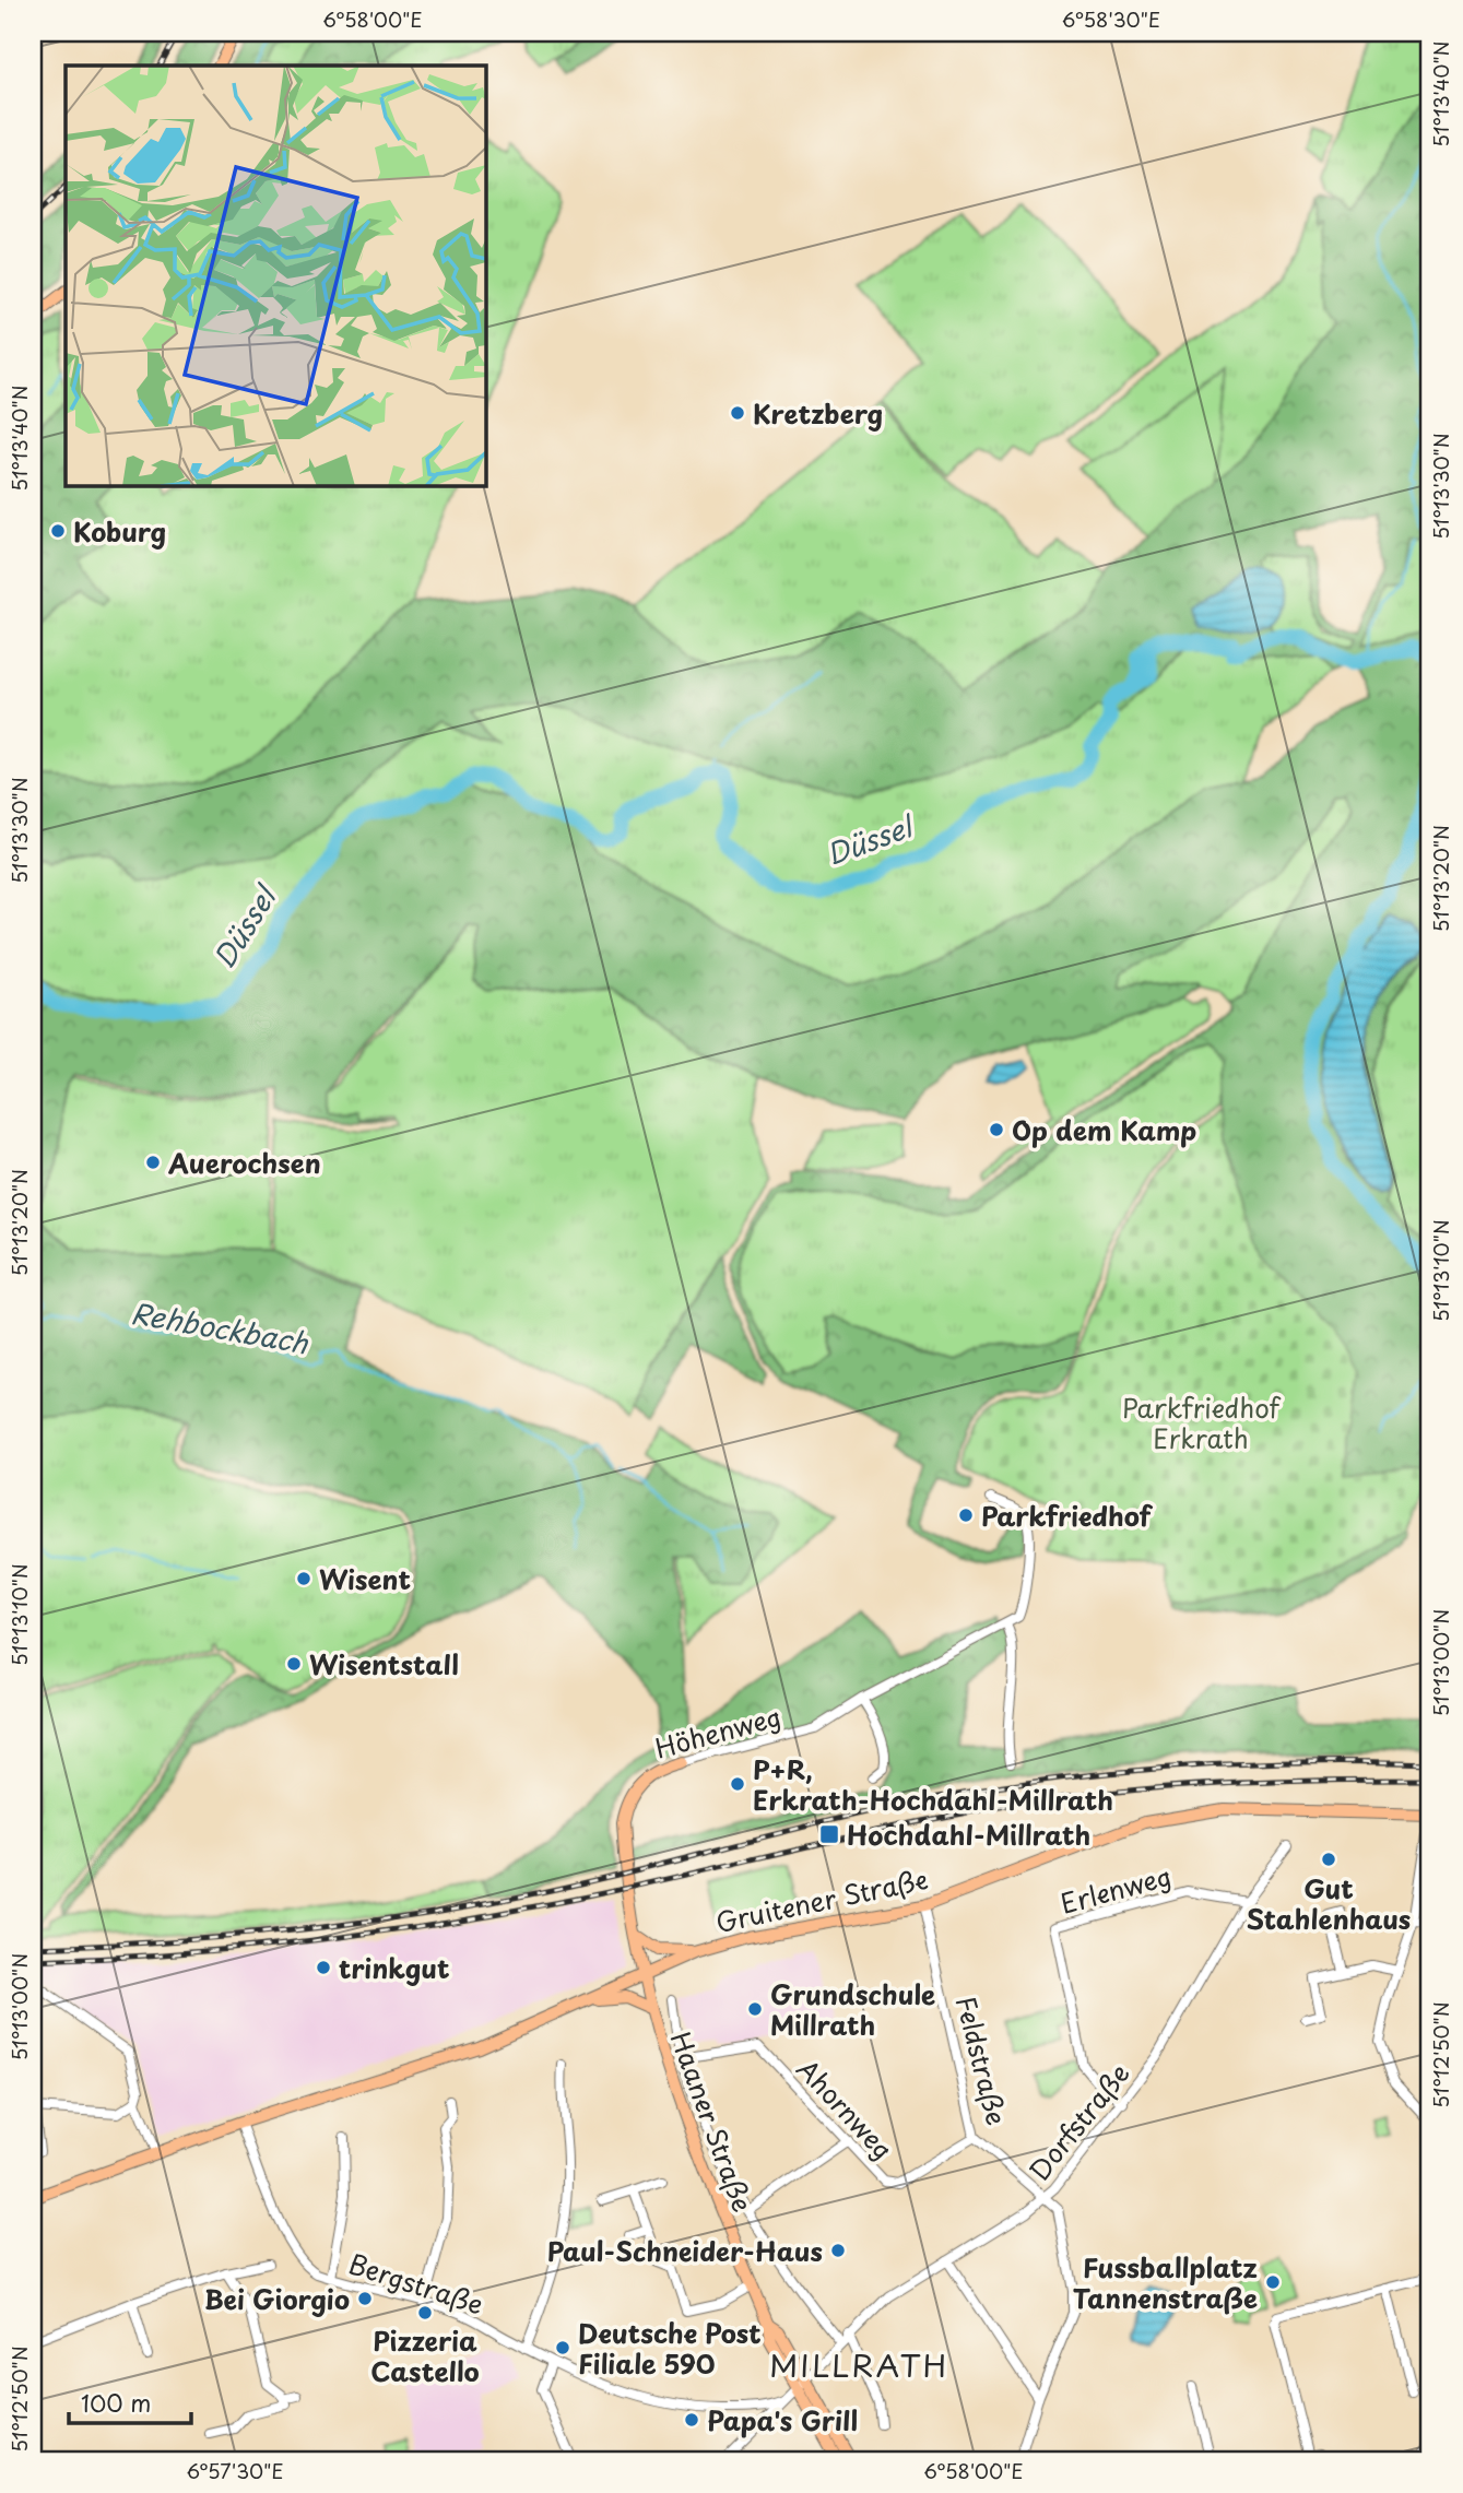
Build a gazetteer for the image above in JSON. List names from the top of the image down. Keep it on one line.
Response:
{"streets":{"main road":["Höhenweg","Gruitener Straße","Haaner Straße"],"street":["Erlenweg","Feldstraße","Ahornweg","Dorfstraße","Bergstraße"]},"crossings":[["Höhenweg","Gruitener Straße"],["Höhenweg","Haaner Straße"],["Erlenweg","Dorfstraße"],["Gruitener Straße","Feldstraße"],["Gruitener Straße","Haaner Straße"],["Gruitener Straße","Bergstraße"],["Feldstraße","Ahornweg"],["Feldstraße","Dorfstraße"],["Haaner Straße","Dorfstraße"],["Dorfstraße","Bergstraße"]],"districts":["MILLRATH"],"water":["Düssel","Rehbockbach"],"parks":["Parkfriedhof Erkrath"],"places":{"other":["Kretzberg","Koburg","Op dem Kamp","Auerochsen","Parkfriedhof","Wisent","Wisentstall","P+R, Erkrath-Hochdahl-Millrath","Gut Stahlenhaus","trinkgut","Grundschule Millrath","Paul-Schneider-Haus","Fussballplatz Tannenstraße","Bei Giorgio","Pizzeria Castello","Deutsche Post Filiale 590","Papa's Grill"],"transit":["Hochdahl-Millrath"]},"scale_bar":"100 m","coordinates":["6°58'00\"E","6°58'30\"E","51°13'40\"N","51°13'30\"N","51°13'20\"N","51°13'10\"N","51°13'00\"N","51°12'50\"N","6°57'30\"E"]}
